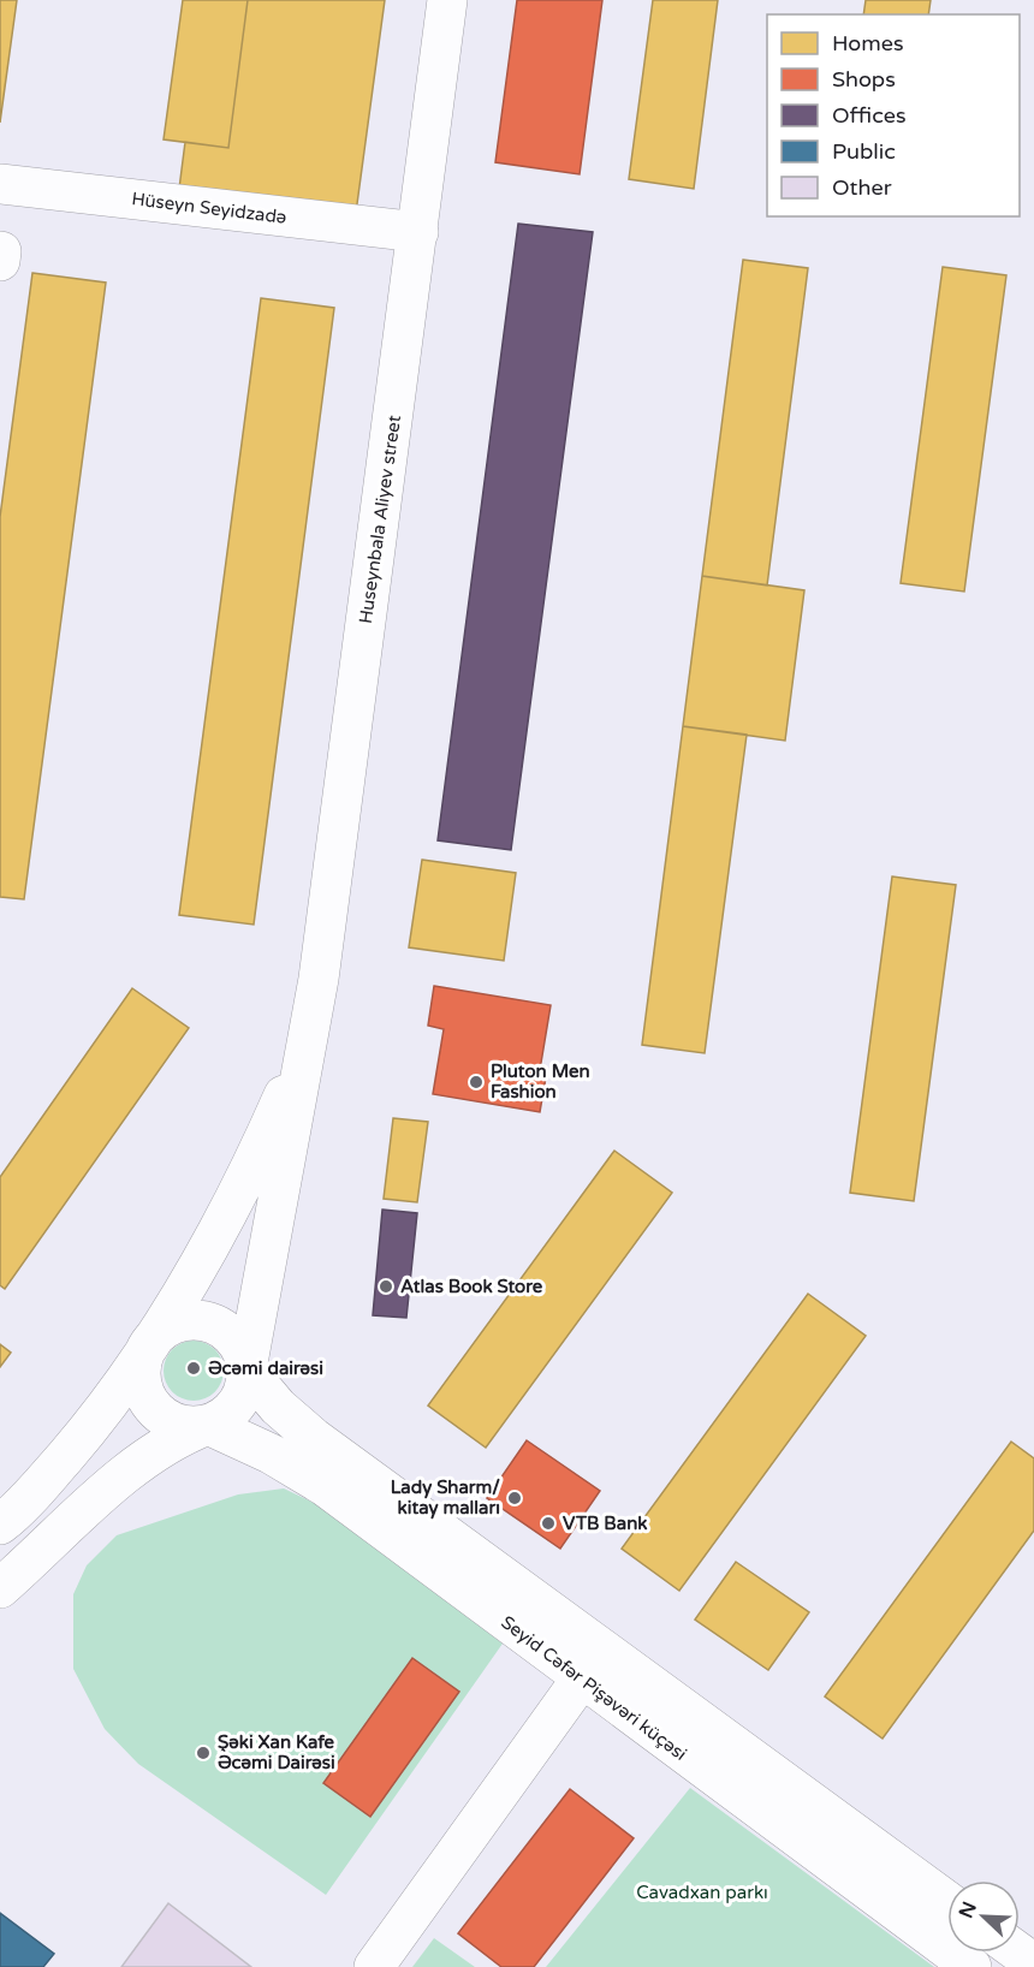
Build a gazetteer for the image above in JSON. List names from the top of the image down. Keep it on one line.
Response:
{"streets":{"street":["Hüseyn Seyidzadə","Huseynbala Aliyev street","Seyid Cəfər Pişəvəri küçəsi"]},"crossings":[["Hüseyn Seyidzadə","Huseynbala Aliyev street"]],"parks":["Cavadxan parkı"],"places":["Pluton Men Fashion","Atlas Book Store","Əcəmi dairəsi","Lady Sharm/ kitay malları","VTB Bank","Şəki Xan Kafe Əcəmi Dairəsi"],"legend":["Homes","Shops","Offices","Public","Other"],"north":"top left"}
